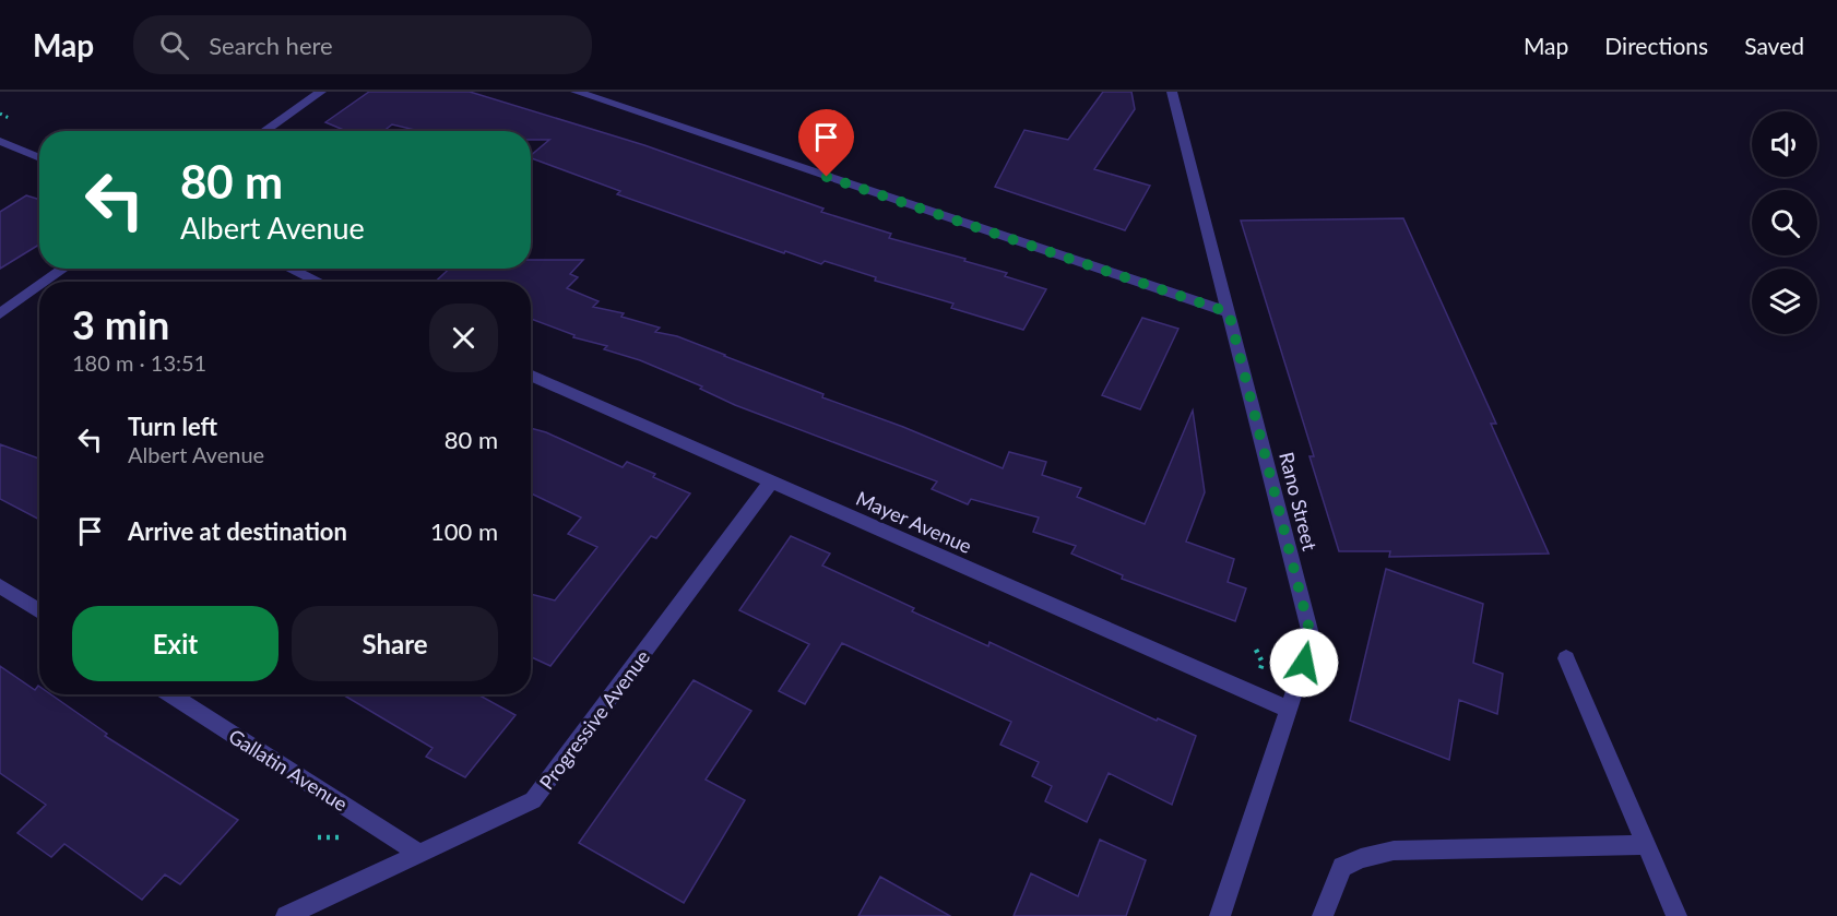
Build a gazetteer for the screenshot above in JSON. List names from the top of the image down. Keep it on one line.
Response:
{"streets":{"street":["Rano Street","Mayer Avenue","Progressive Avenue","Gallatin Avenue"]},"crossings":[["Rano Street","Mayer Avenue"],["Mayer Avenue","Progressive Avenue"],["Progressive Avenue","Gallatin Avenue"]],"page":{"header":"Map","search":"Search here","nav":["Map","Directions","Saved"],"turn":["80 m","Albert Avenue"],"heading":["3 min","180 m · 13:51"],"list":[{"name":"Turn left","note":"Albert Avenue","value":"80 m"},{"name":"Arrive at destination","value":"100 m"}],"buttons":["Exit","Share"]}}
